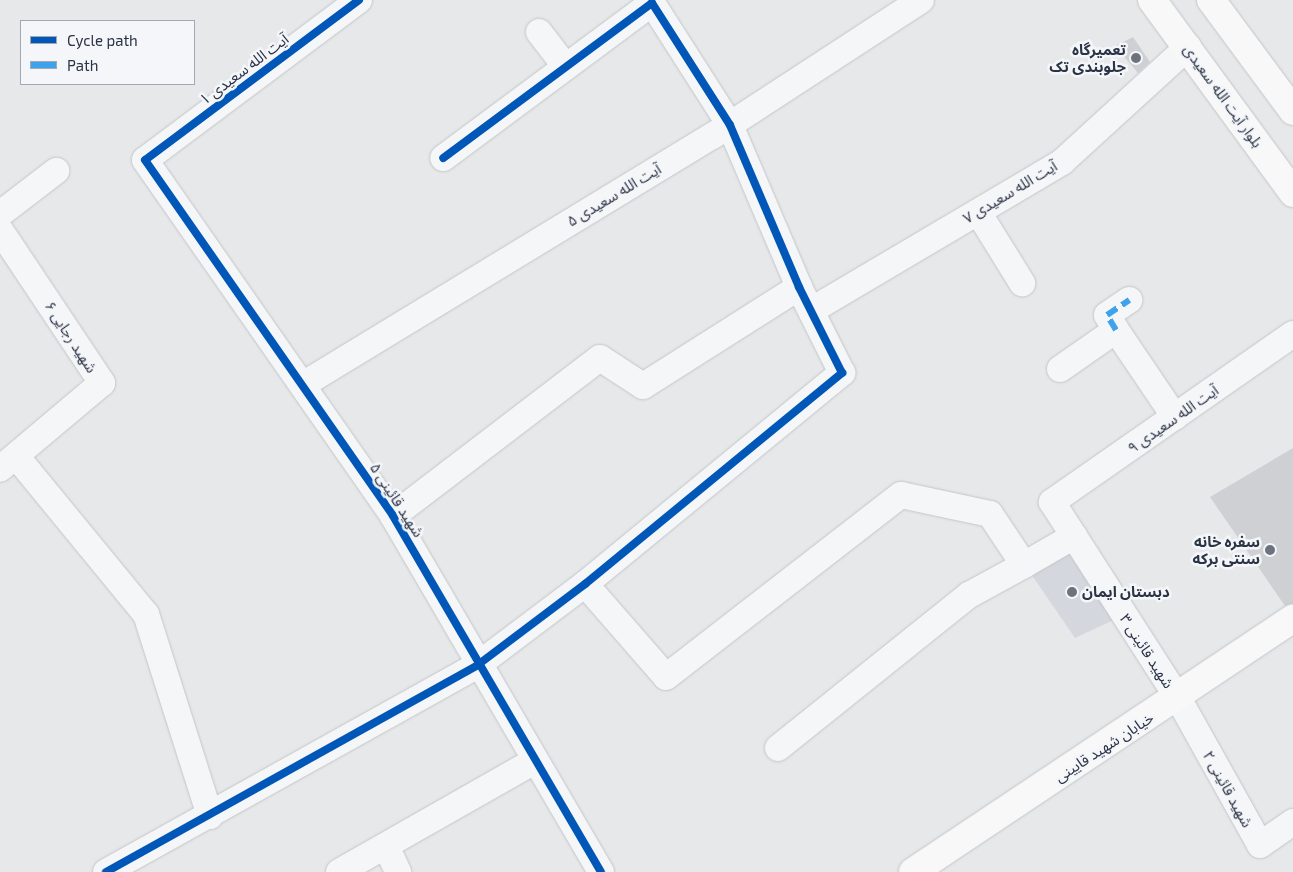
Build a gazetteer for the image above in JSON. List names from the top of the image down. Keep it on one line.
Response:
{"streets":{"street":["آیت الله سعیدی ۱","بلوار آیت الله سعیدی","آیت الله سعیدی ۷","آیت الله سعیدی ۵","شهید رجایی ۶","آیت الله سعیدی ۹","شهید قائینی ۵","شهید قائینی ۳","خیابان شهید قایینی","شهید قائینی ۲"]},"crossings":[["آیت الله سعیدی ۱","شهید قائینی ۵"],["بلوار آیت الله سعیدی","آیت الله سعیدی ۷"],["آیت الله سعیدی ۵","شهید قائینی ۵"],["آیت الله سعیدی ۹","شهید قائینی ۳"],["شهید قائینی ۳","خیابان شهید قایینی"],["شهید قائینی ۳","شهید قائینی ۲"],["خیابان شهید قایینی","شهید قائینی ۲"]],"places":["تعمیرگاه جلوبندی تک","سفره خانه سنتی برکه","دبستان ایمان"],"legend":["Cycle path","Path"]}
